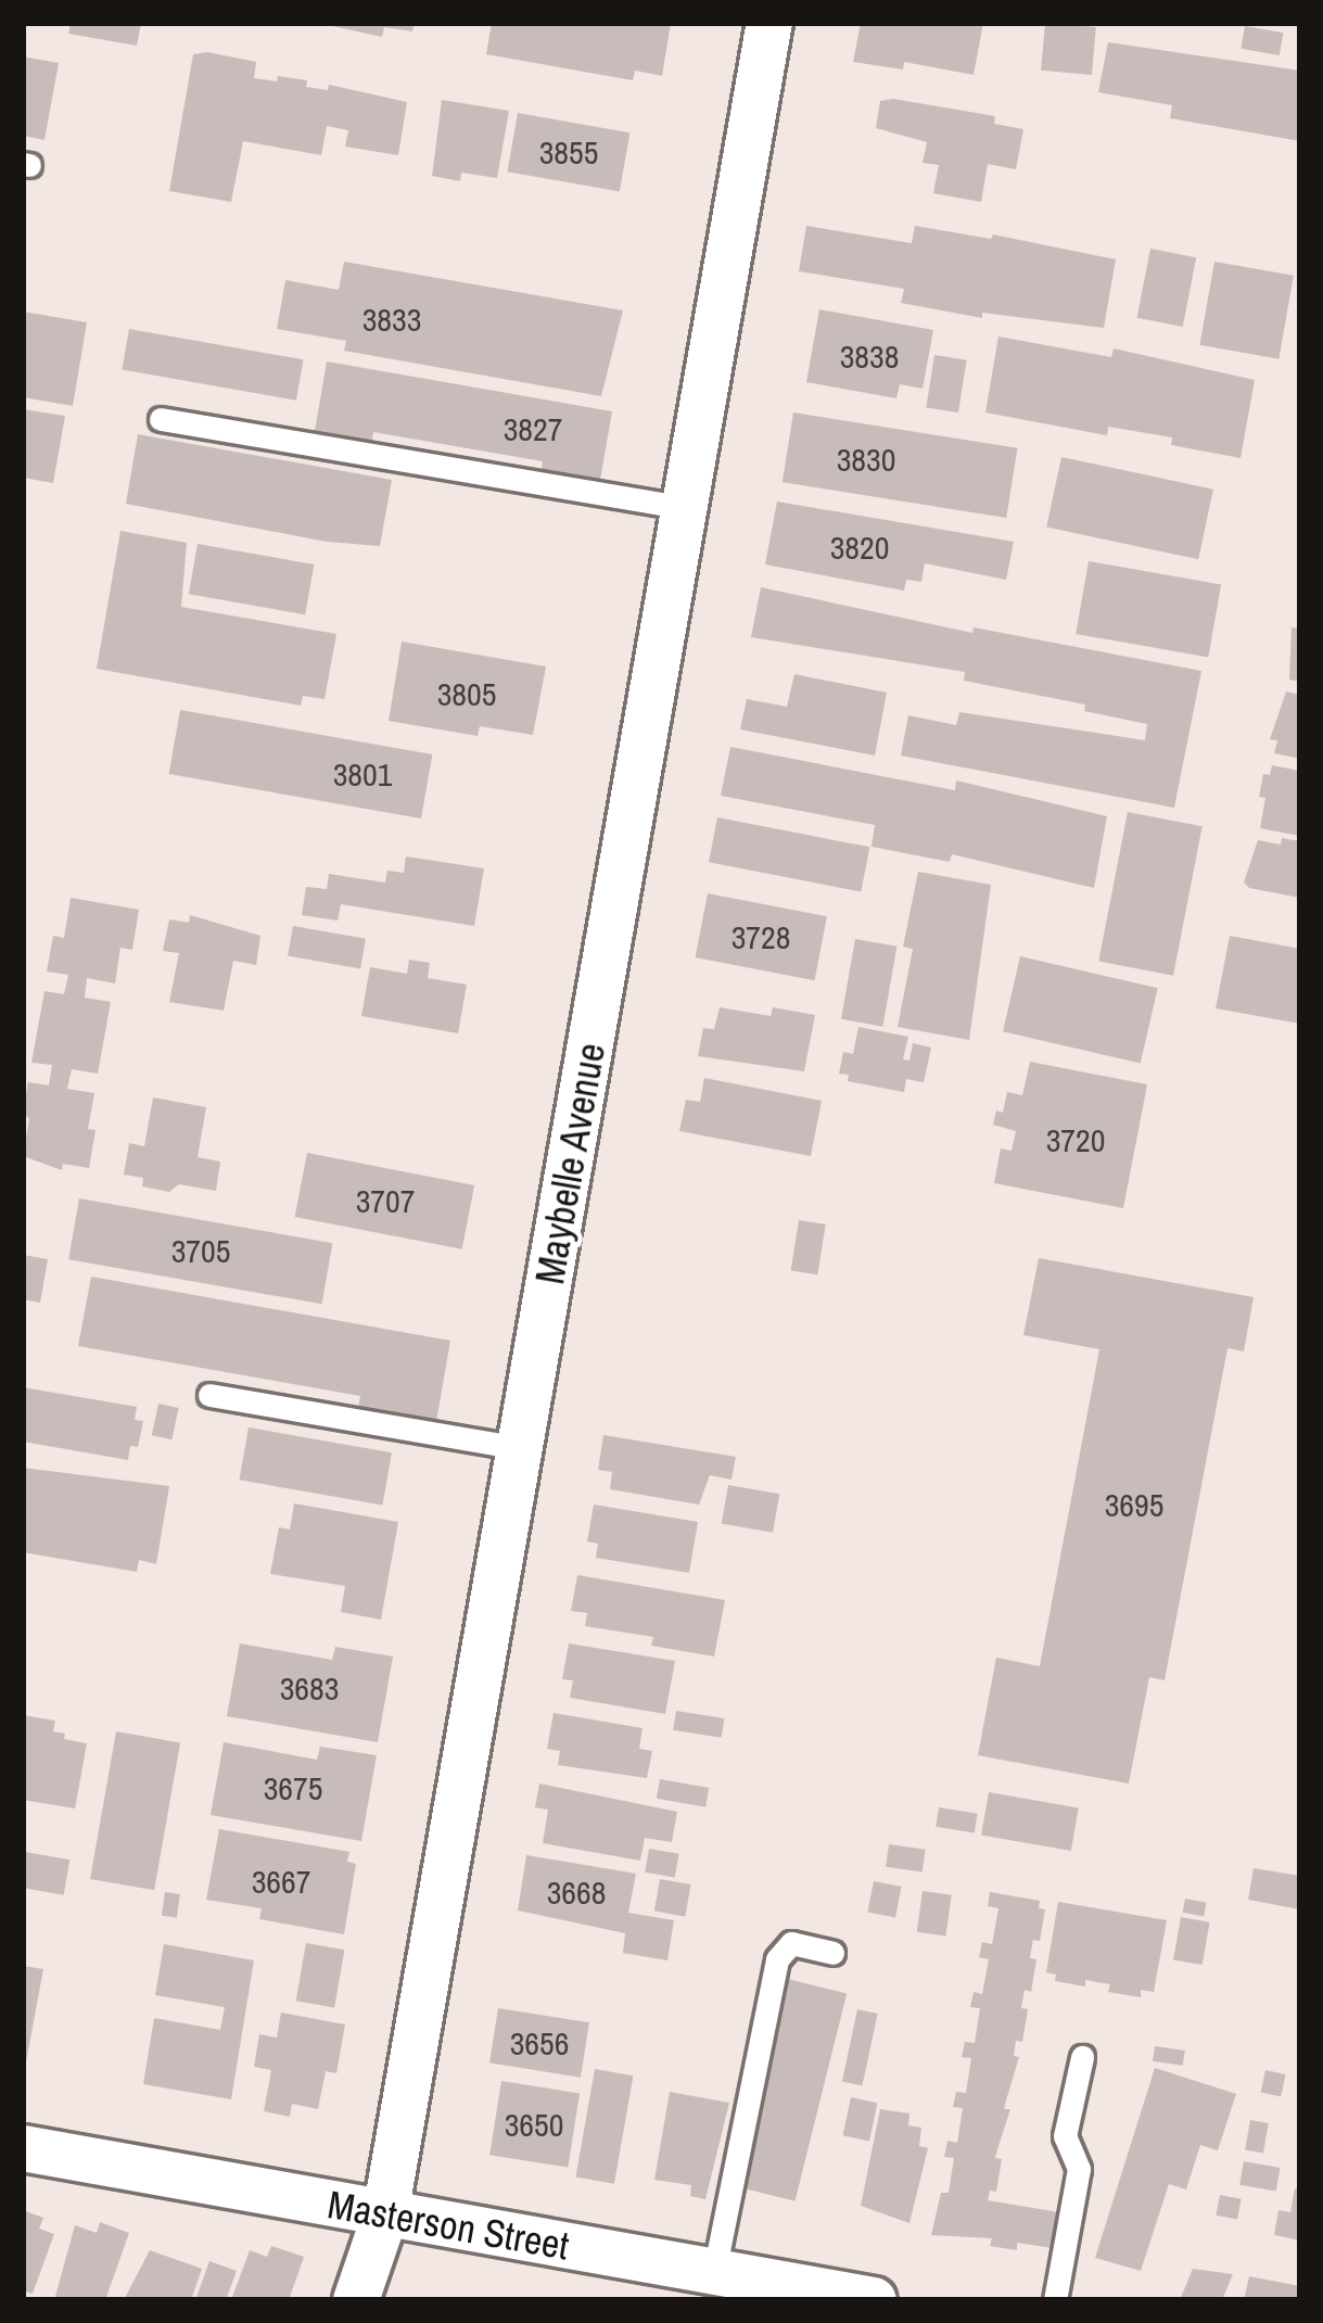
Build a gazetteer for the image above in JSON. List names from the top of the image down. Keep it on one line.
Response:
{"streets":{"street":["Maybelle Avenue","Masterson Street"]},"crossings":[["Maybelle Avenue","Masterson Street"]],"house_numbers":["3855","3833","3838","3827","3830","3820","3805","3801","3728","3720","3707","3705","3695","3683","3675","3667","3668","3656","3650"]}
